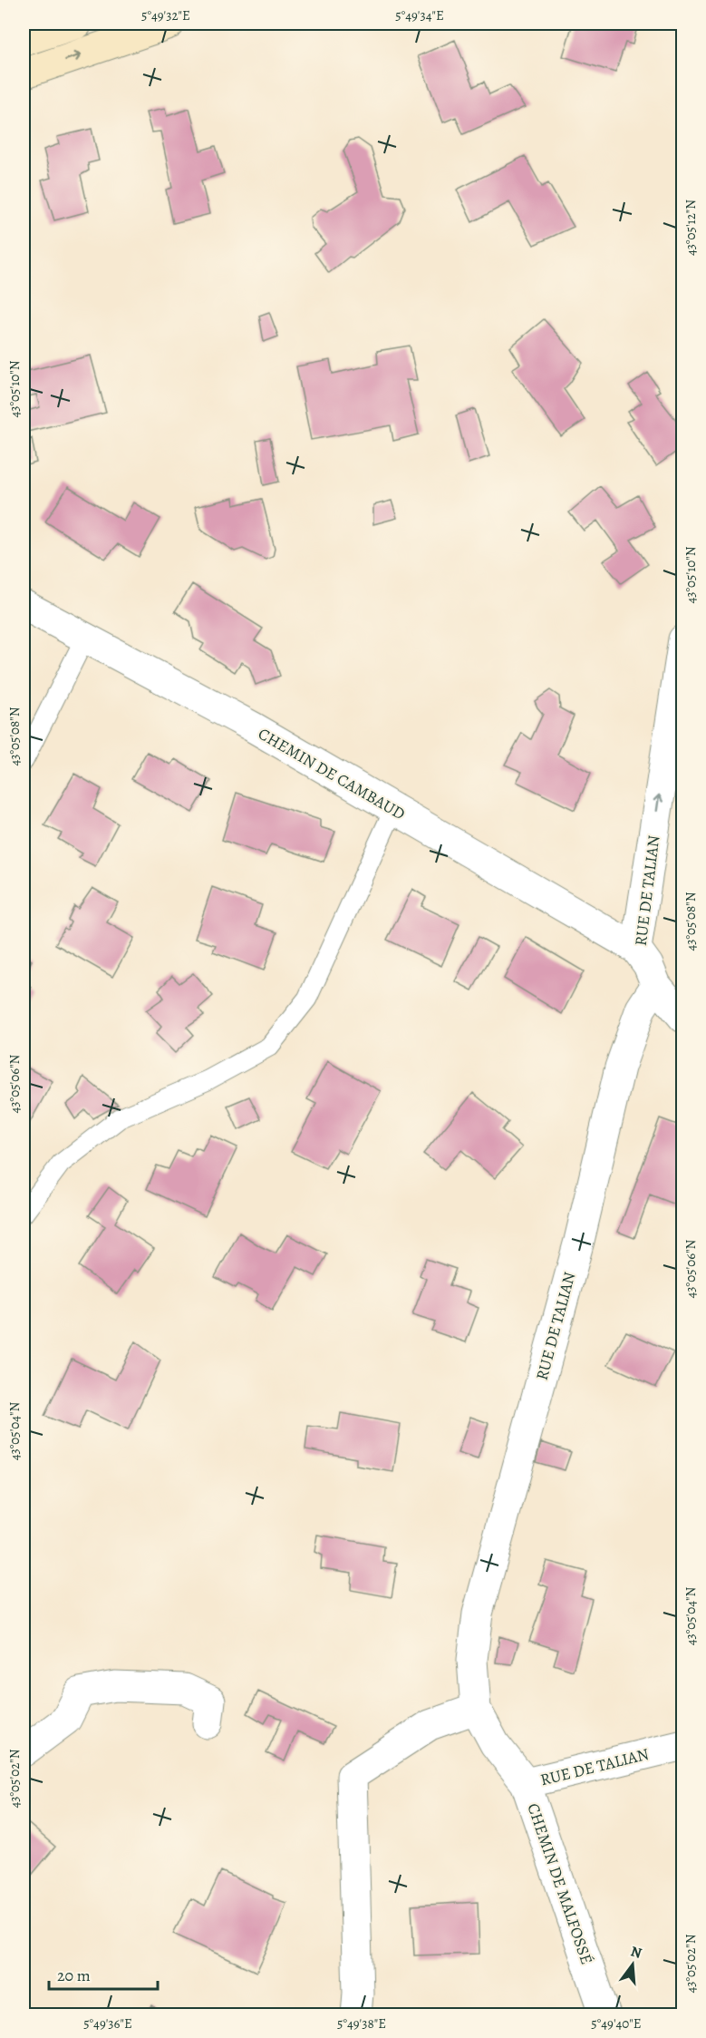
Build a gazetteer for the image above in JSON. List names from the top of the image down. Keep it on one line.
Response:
{"streets":{"street":["CHEMIN DE CAMBAUD","RUE DE TALIAN","CHEMIN DE MALFOSSÉ"]},"crossings":[["CHEMIN DE CAMBAUD","RUE DE TALIAN"],["RUE DE TALIAN","CHEMIN DE MALFOSSÉ"]],"scale_bar":"20 m","north":"top","coordinates":["5°49'32\"E","5°49'34\"E","43°05'12\"N","43°05'10\"N","43°05'08\"N","43°05'06\"N","43°05'04\"N","43°05'02\"N","5°49'36\"E","5°49'38\"E","5°49'40\"E"]}
